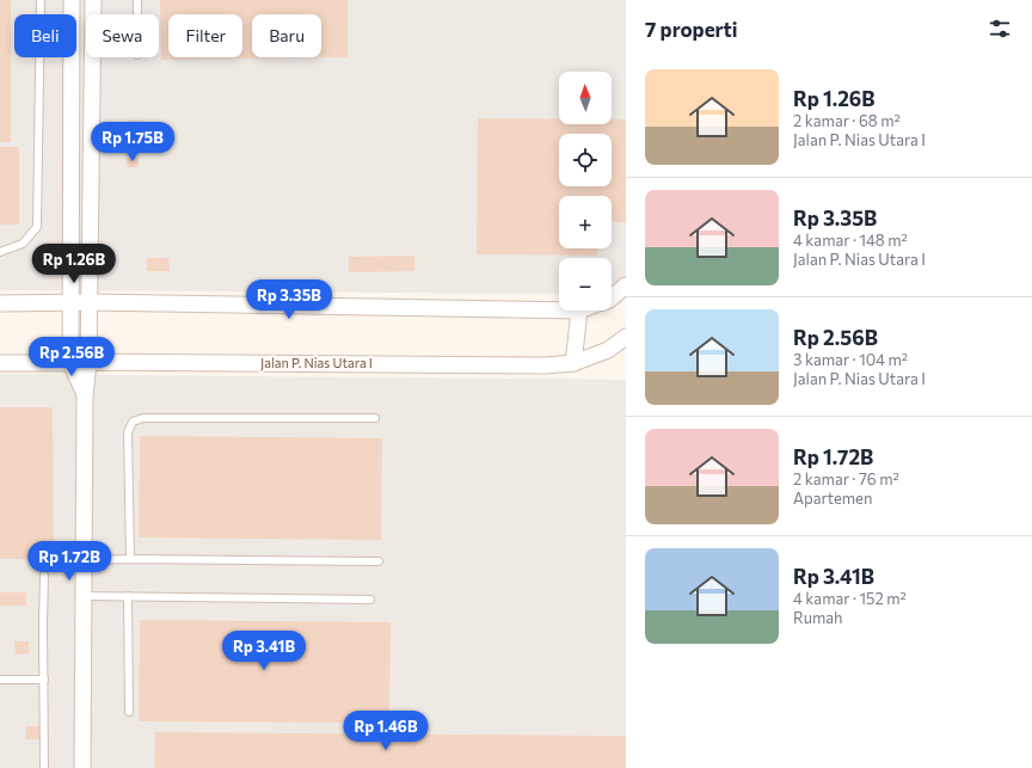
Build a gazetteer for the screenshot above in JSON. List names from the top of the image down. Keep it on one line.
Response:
{"streets":{"street":["Jalan P. Nias Utara I"]},"north":"top","page":{"heading":"7 properti","chip":["Beli","Sewa","Filter","Baru"],"list":[{"name":"Rp 1.26B","note":"2 kamar · 68 m² · Jalan P. Nias Utara I"},{"name":"Rp 3.35B","note":"4 kamar · 148 m² · Jalan P. Nias Utara I"},{"name":"Rp 2.56B","note":"3 kamar · 104 m² · Jalan P. Nias Utara I"},{"name":"Rp 1.72B","note":"2 kamar · 76 m² · Apartemen"},{"name":"Rp 3.41B","note":"4 kamar · 152 m² · Rumah"}],"map_buttons":["+","−"],"price":["Rp 1.75B","Rp 1.26B","Rp 3.35B","Rp 2.56B","Rp 1.72B","Rp 3.41B","Rp 1.46B"]}}
